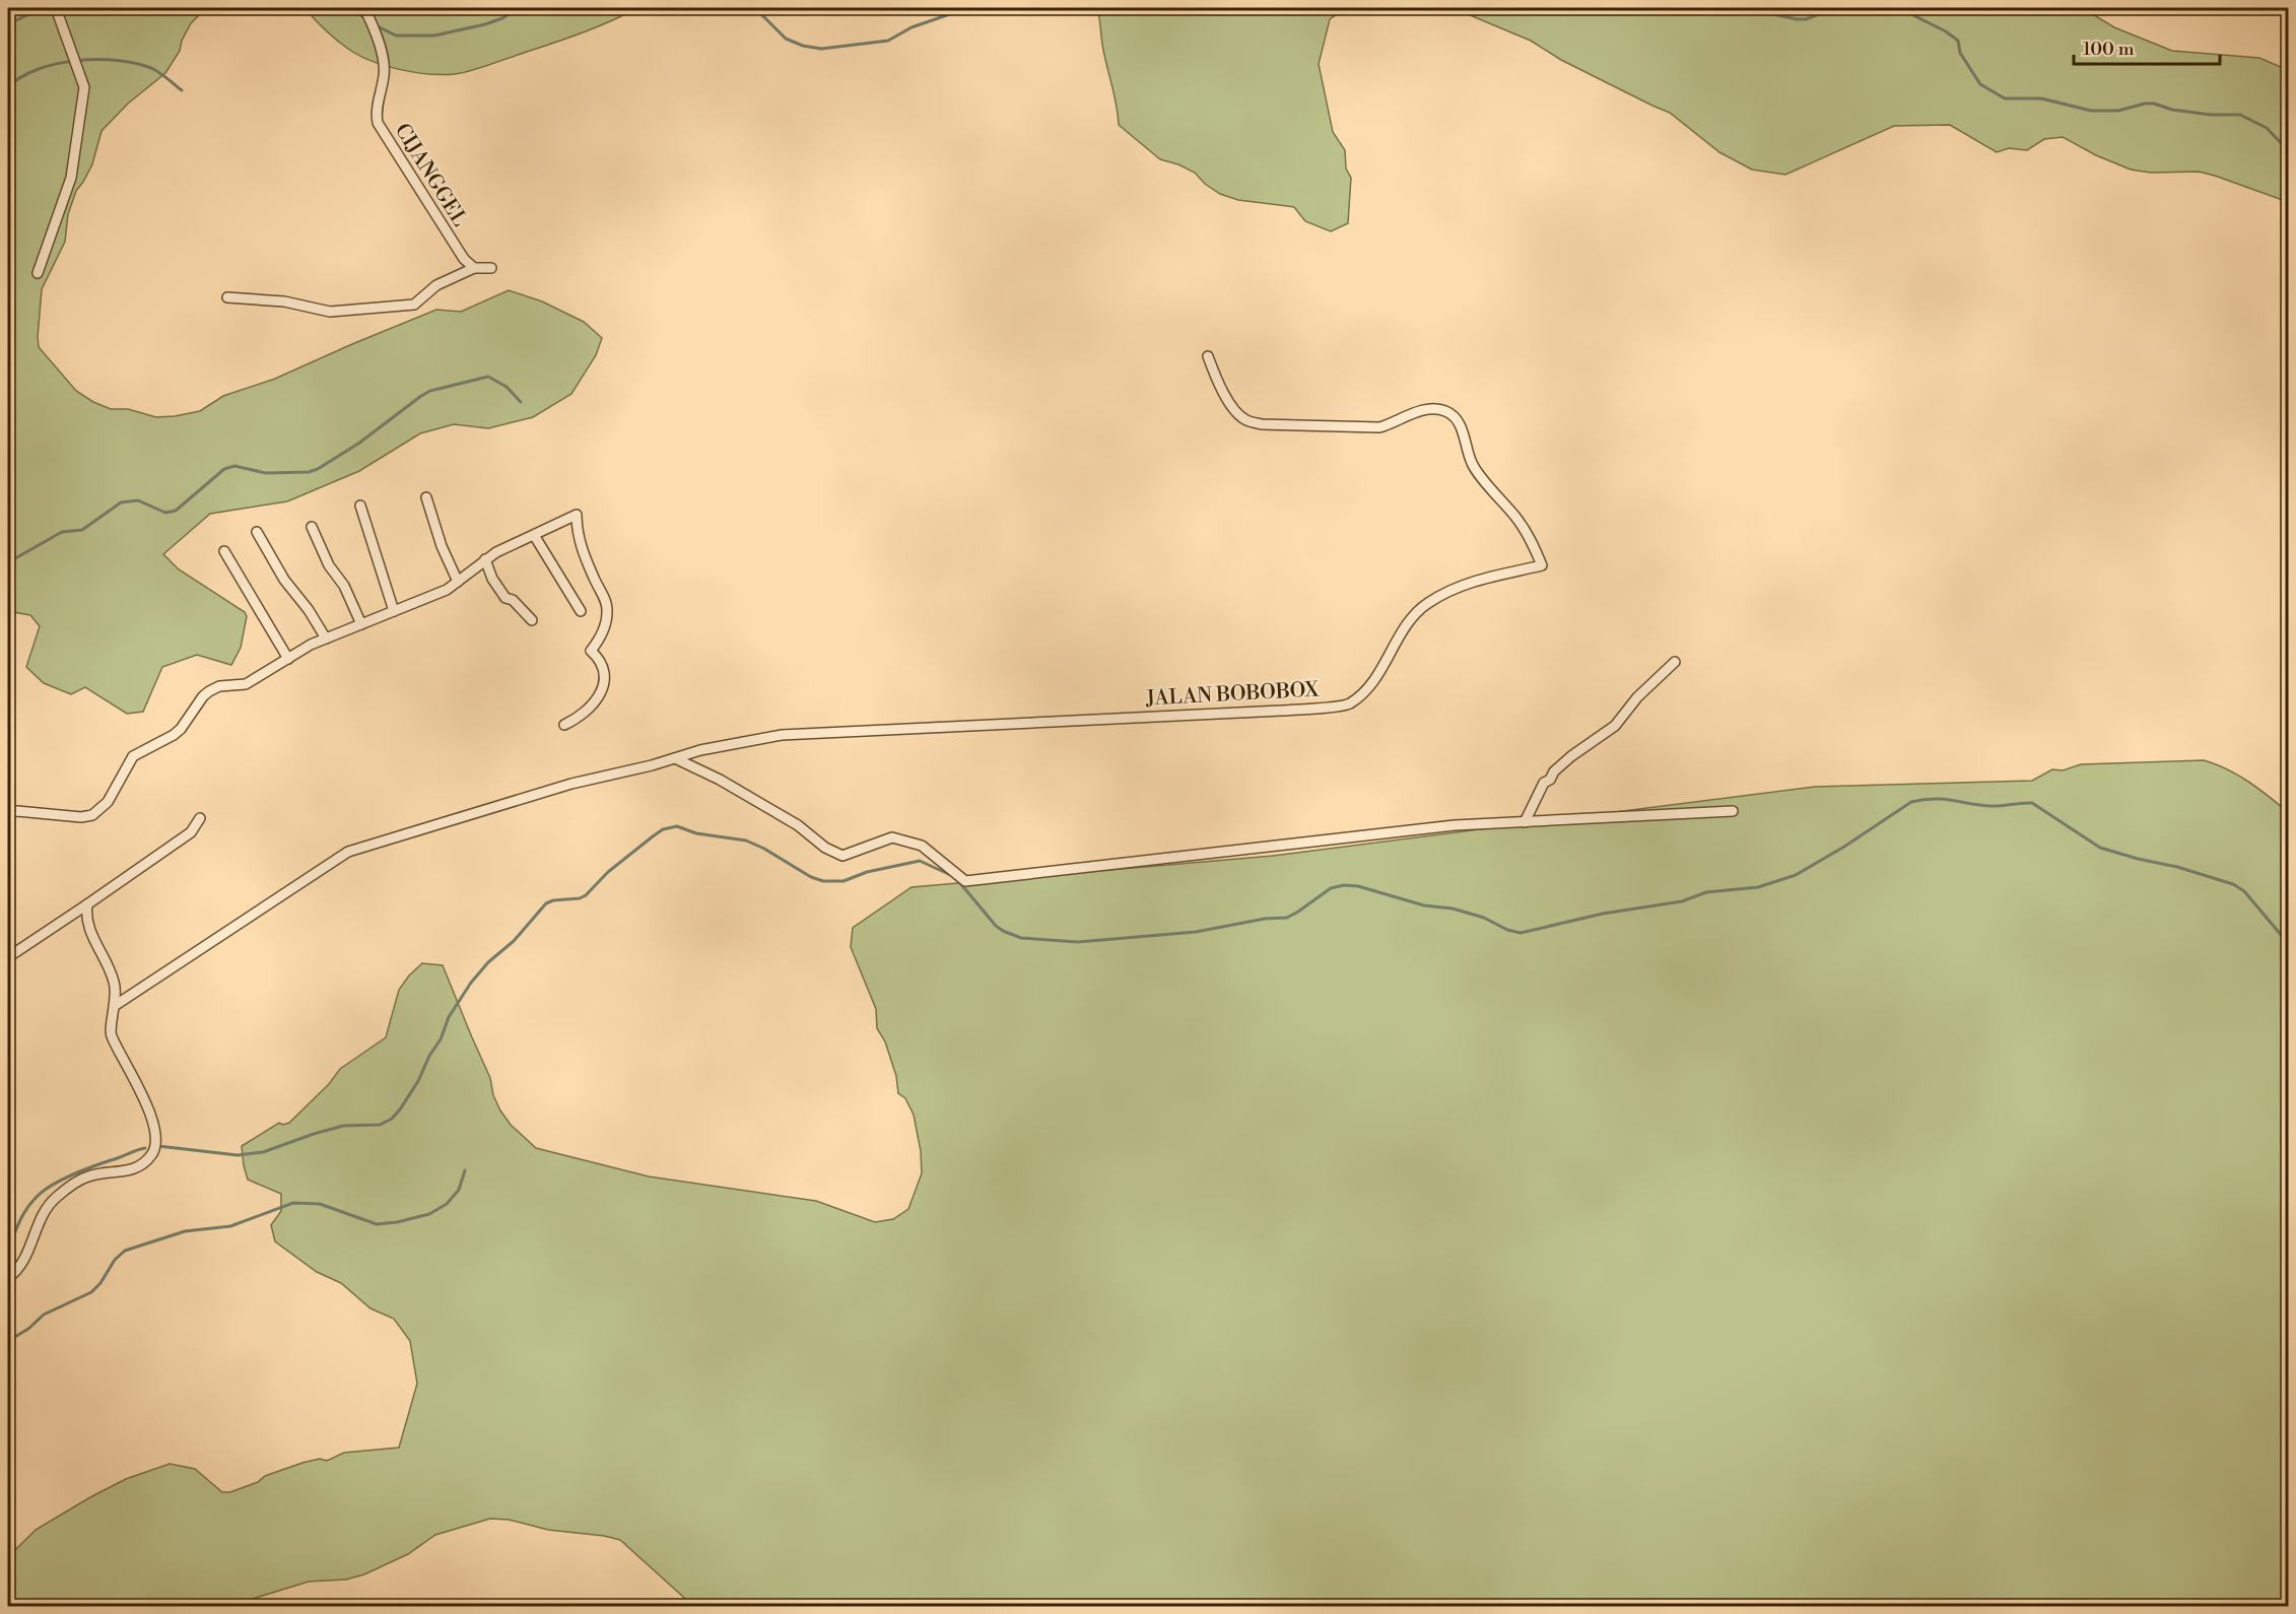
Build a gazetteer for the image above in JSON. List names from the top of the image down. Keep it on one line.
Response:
{"streets":{"street":["CIJANGGEL","JALAN BOBOBOX"]},"scale_bar":"100 m"}
